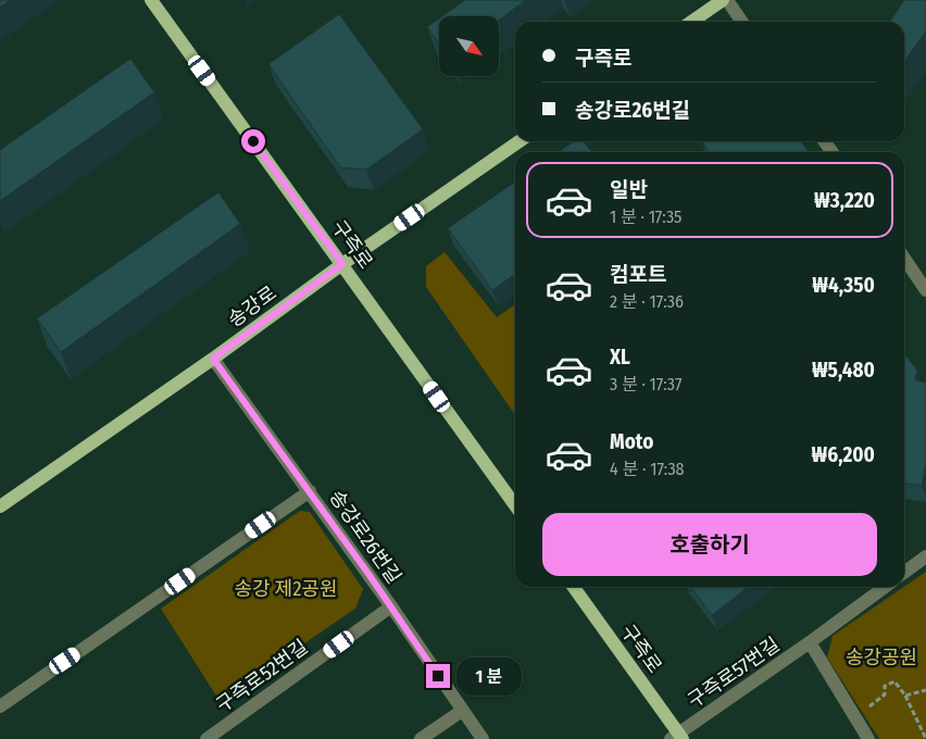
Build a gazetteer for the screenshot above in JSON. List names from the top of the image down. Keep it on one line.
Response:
{"streets":{"main road":["구즉로","송강로"],"street":["송강로26번길","구즉로57번길","구즉로52번길"]},"crossings":[["구즉로","송강로"],["구즉로","구즉로57번길"],["송강로","송강로26번길"],["송강로26번길","구즉로52번길"]],"parks":["송강 제2공원","송강공원"],"north":"bottom right","page":{"banner":["구즉로","송강로26번길"],"list":[{"name":"일반","note":"1 분 · 17:35","value":"₩3,220"},{"name":"컴포트","note":"2 분 · 17:36","value":"₩4,350"},{"name":"XL","note":"3 분 · 17:37","value":"₩5,480"},{"name":"Moto","note":"4 분 · 17:38","value":"₩6,200"}],"buttons":"호출하기","bubble":"1 분"}}
